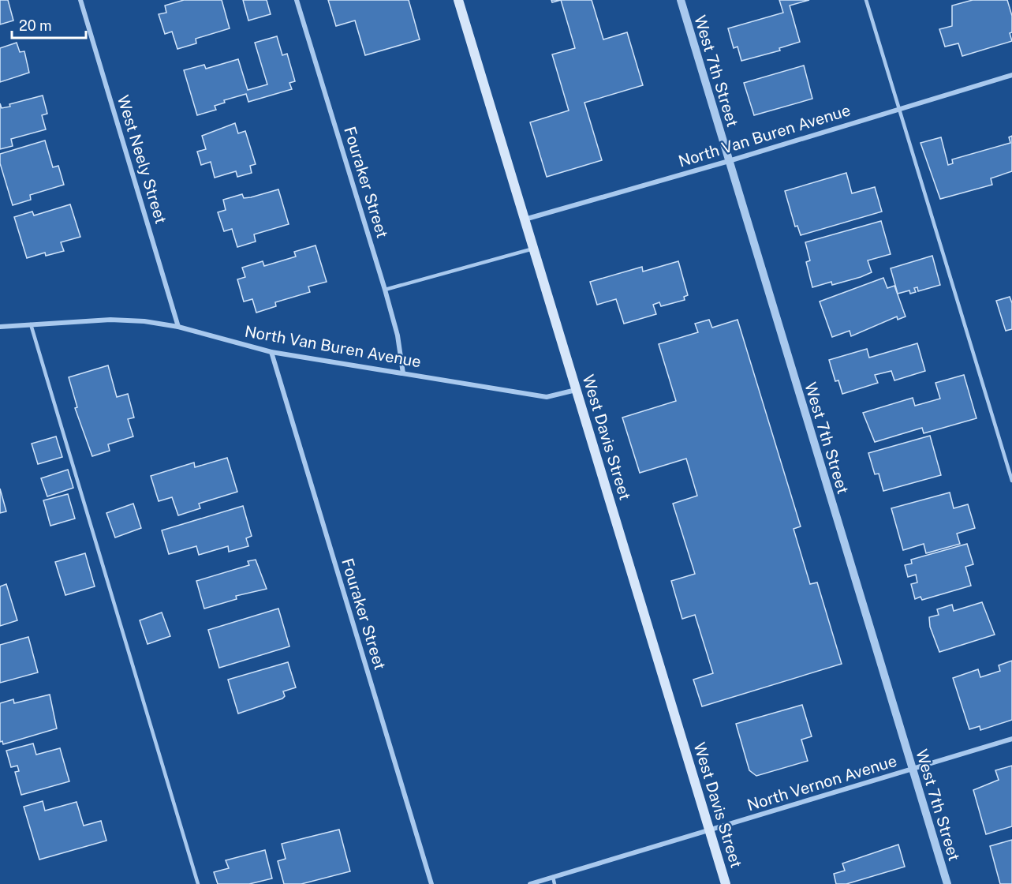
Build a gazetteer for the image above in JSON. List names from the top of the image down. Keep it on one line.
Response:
{"streets":{"main road":["West Davis Street"],"street":["West 7th Street","North Van Buren Avenue","West Neely Street","Fouraker Street","North Vernon Avenue"]},"crossings":[["West 7th Street","North Van Buren Avenue"],["West 7th Street","North Vernon Avenue"],["North Van Buren Avenue","West Neely Street"],["North Van Buren Avenue","Fouraker Street"],["North Van Buren Avenue","West Davis Street"],["West Davis Street","North Vernon Avenue"]],"scale_bar":"20 m"}
